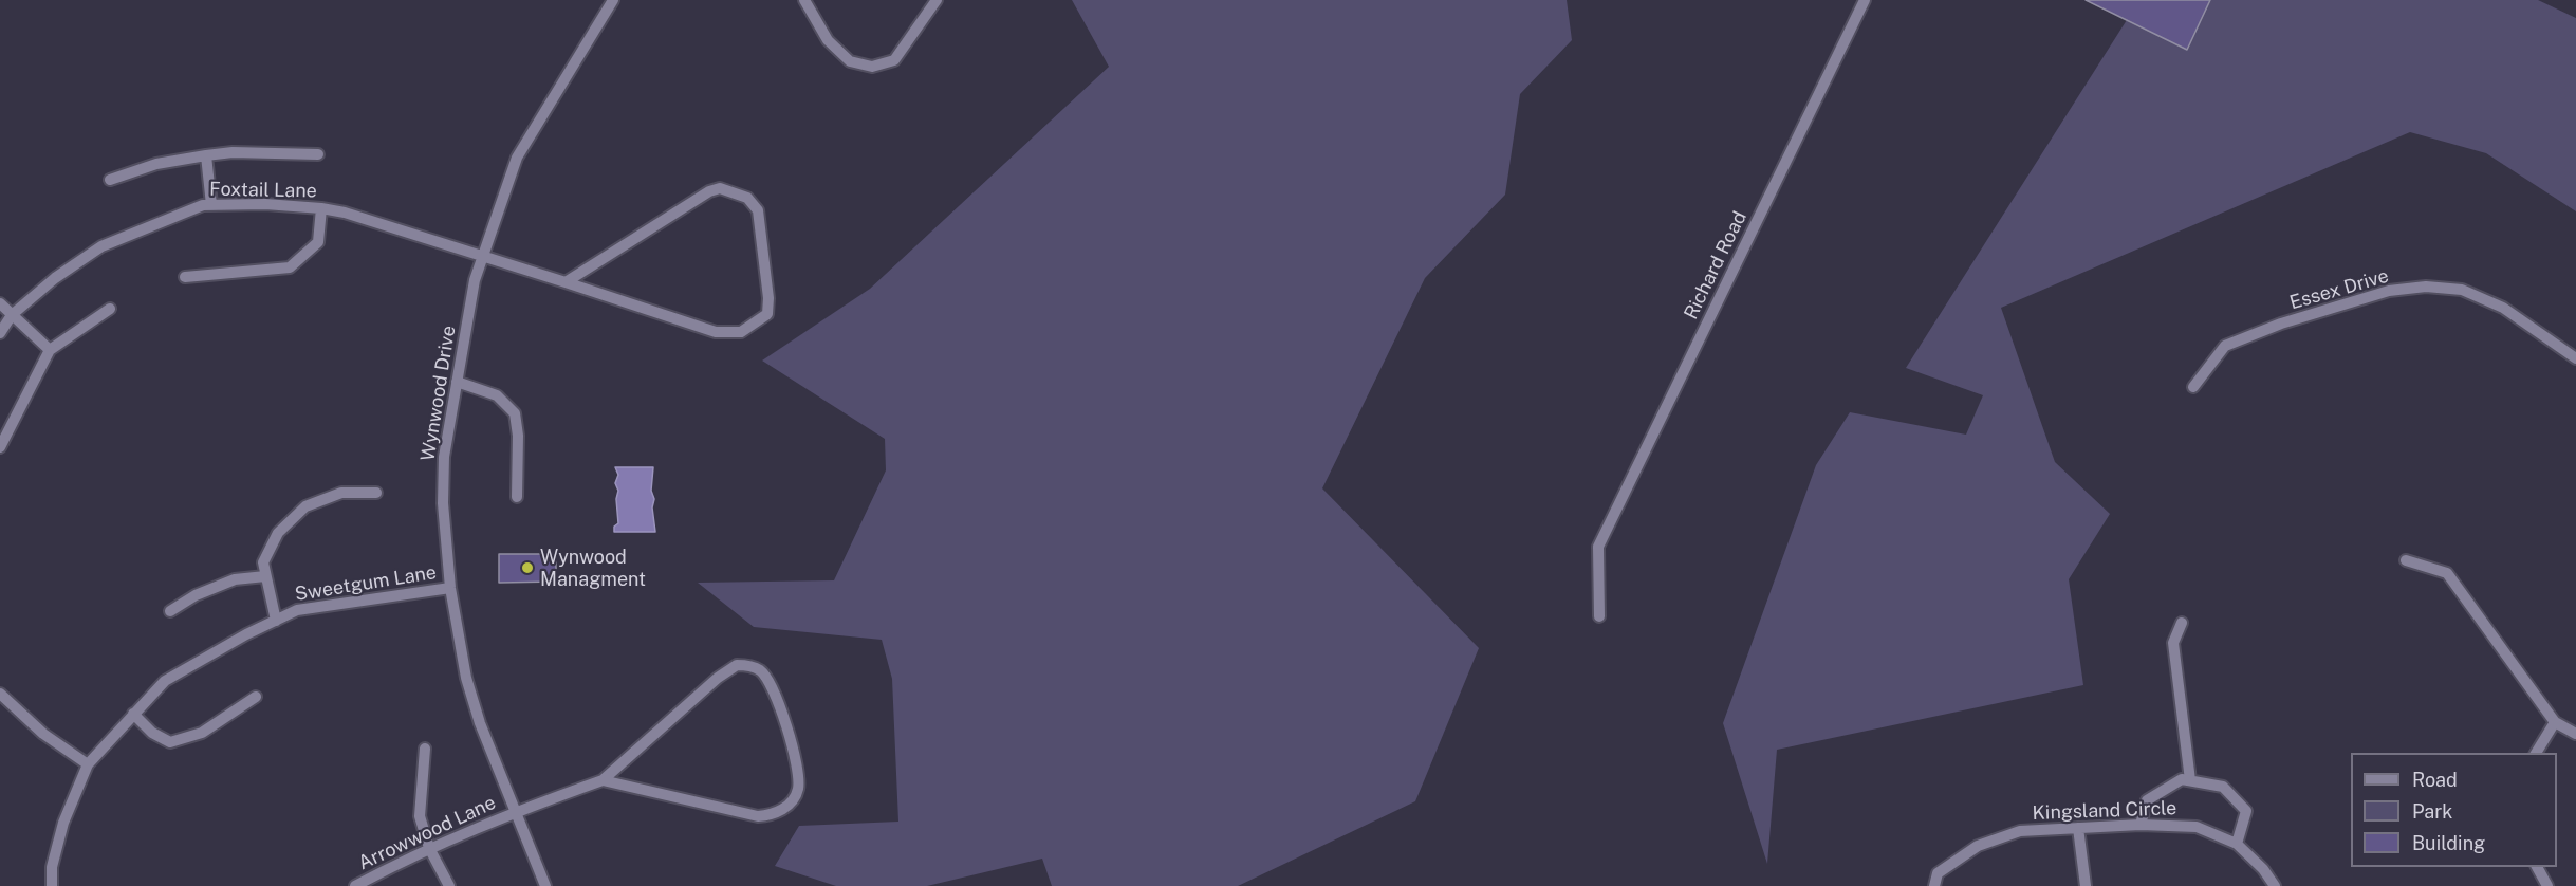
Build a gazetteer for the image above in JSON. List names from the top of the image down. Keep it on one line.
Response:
{"streets":{"street":["Foxtail Lane","Richard Road","Essex Drive","Wynwood Drive","Sweetgum Lane","Kingsland Circle","Arrowwood Lane"]},"crossings":[["Foxtail Lane","Wynwood Drive"],["Wynwood Drive","Sweetgum Lane"],["Wynwood Drive","Arrowwood Lane"]],"places":["Wynwood Managment"],"legend":["Road","Park","Building"]}
